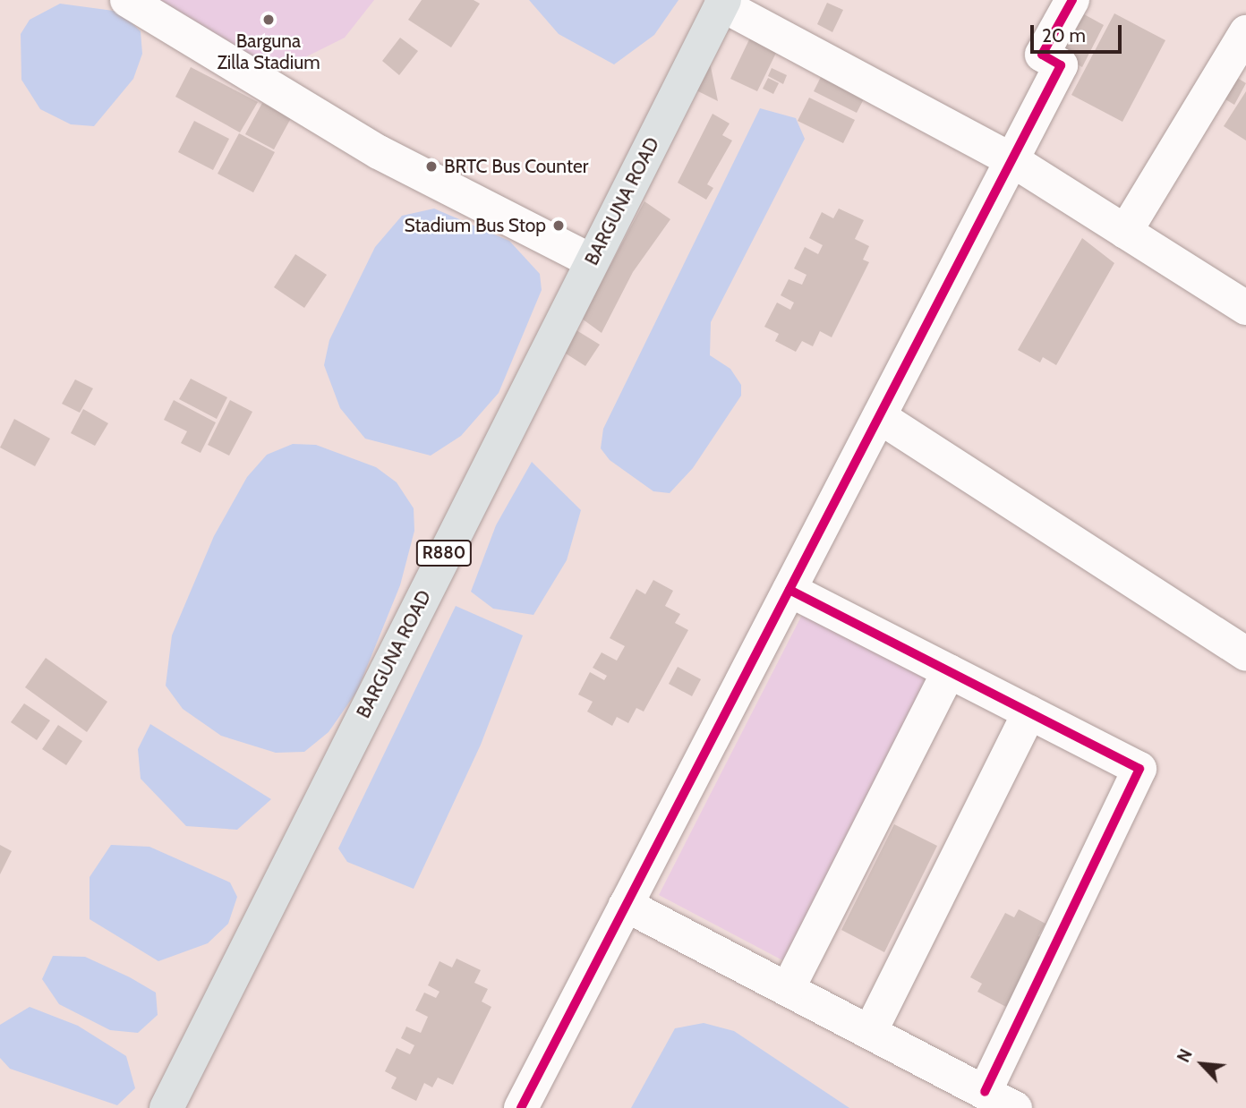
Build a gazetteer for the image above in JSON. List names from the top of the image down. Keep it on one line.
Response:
{"streets":{"main road":["BARGUNA ROAD","R880"]},"places":["Barguna Zilla Stadium","BRTC Bus Counter","Stadium Bus Stop"],"scale_bar":"20 m","north":"top left"}
